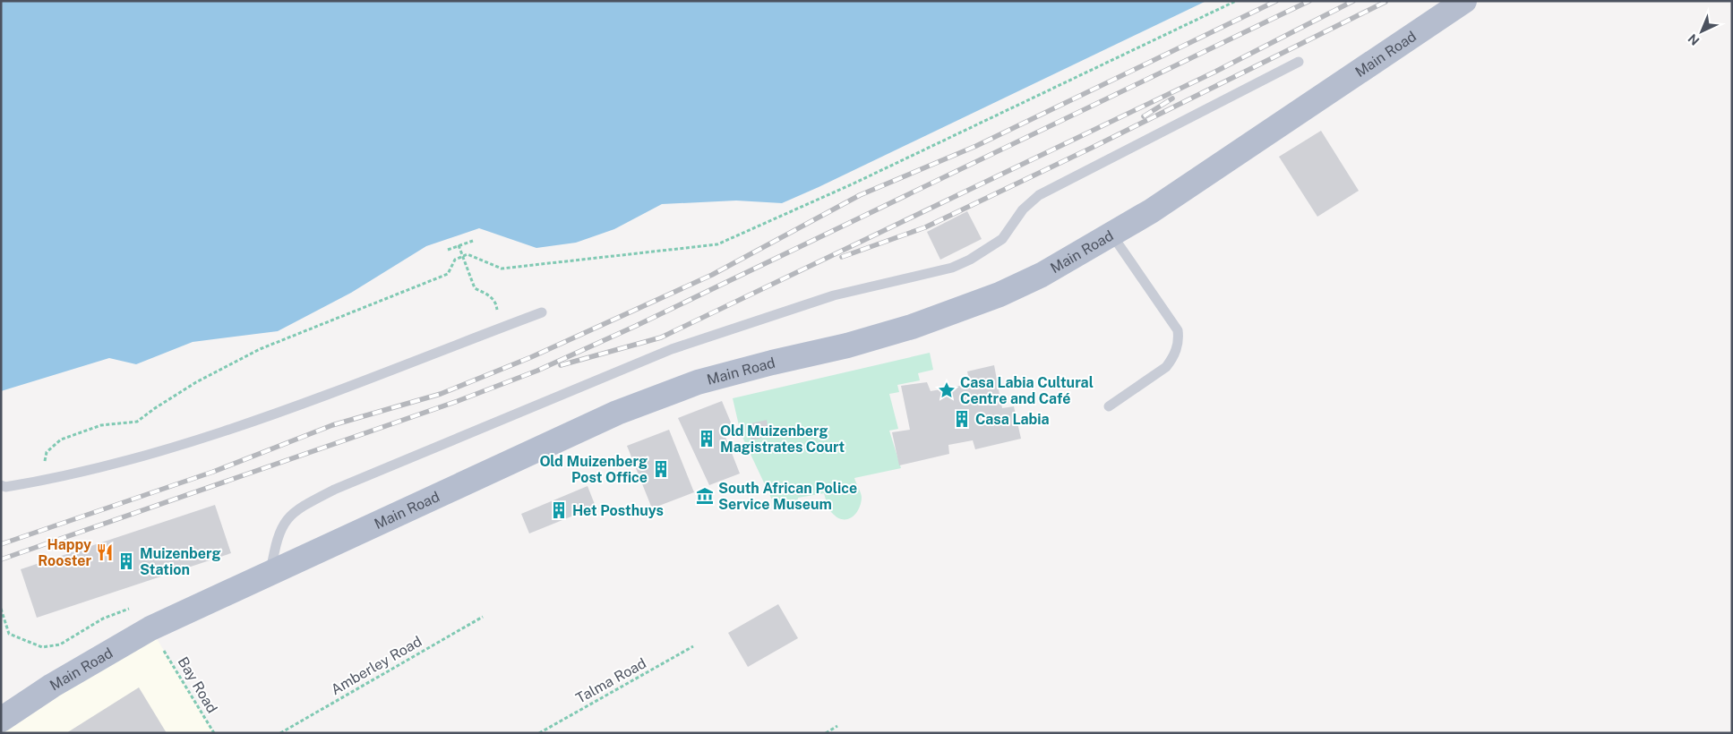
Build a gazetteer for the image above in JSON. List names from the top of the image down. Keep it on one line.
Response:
{"streets":{"main road":["Main Road"],"path":["Amberley Road","Talma Road","Bay Road"]},"places":{"place":["Casa Labia Cultural Centre and Café"],"building":["Casa Labia","Old Muizenberg Magistrates Court","Old Muizenberg Post Office","Het Posthuys","Muizenberg Station"],"museum":["South African Police Service Museum"],"restaurant":["Happy Rooster"]},"north":"bottom left"}
